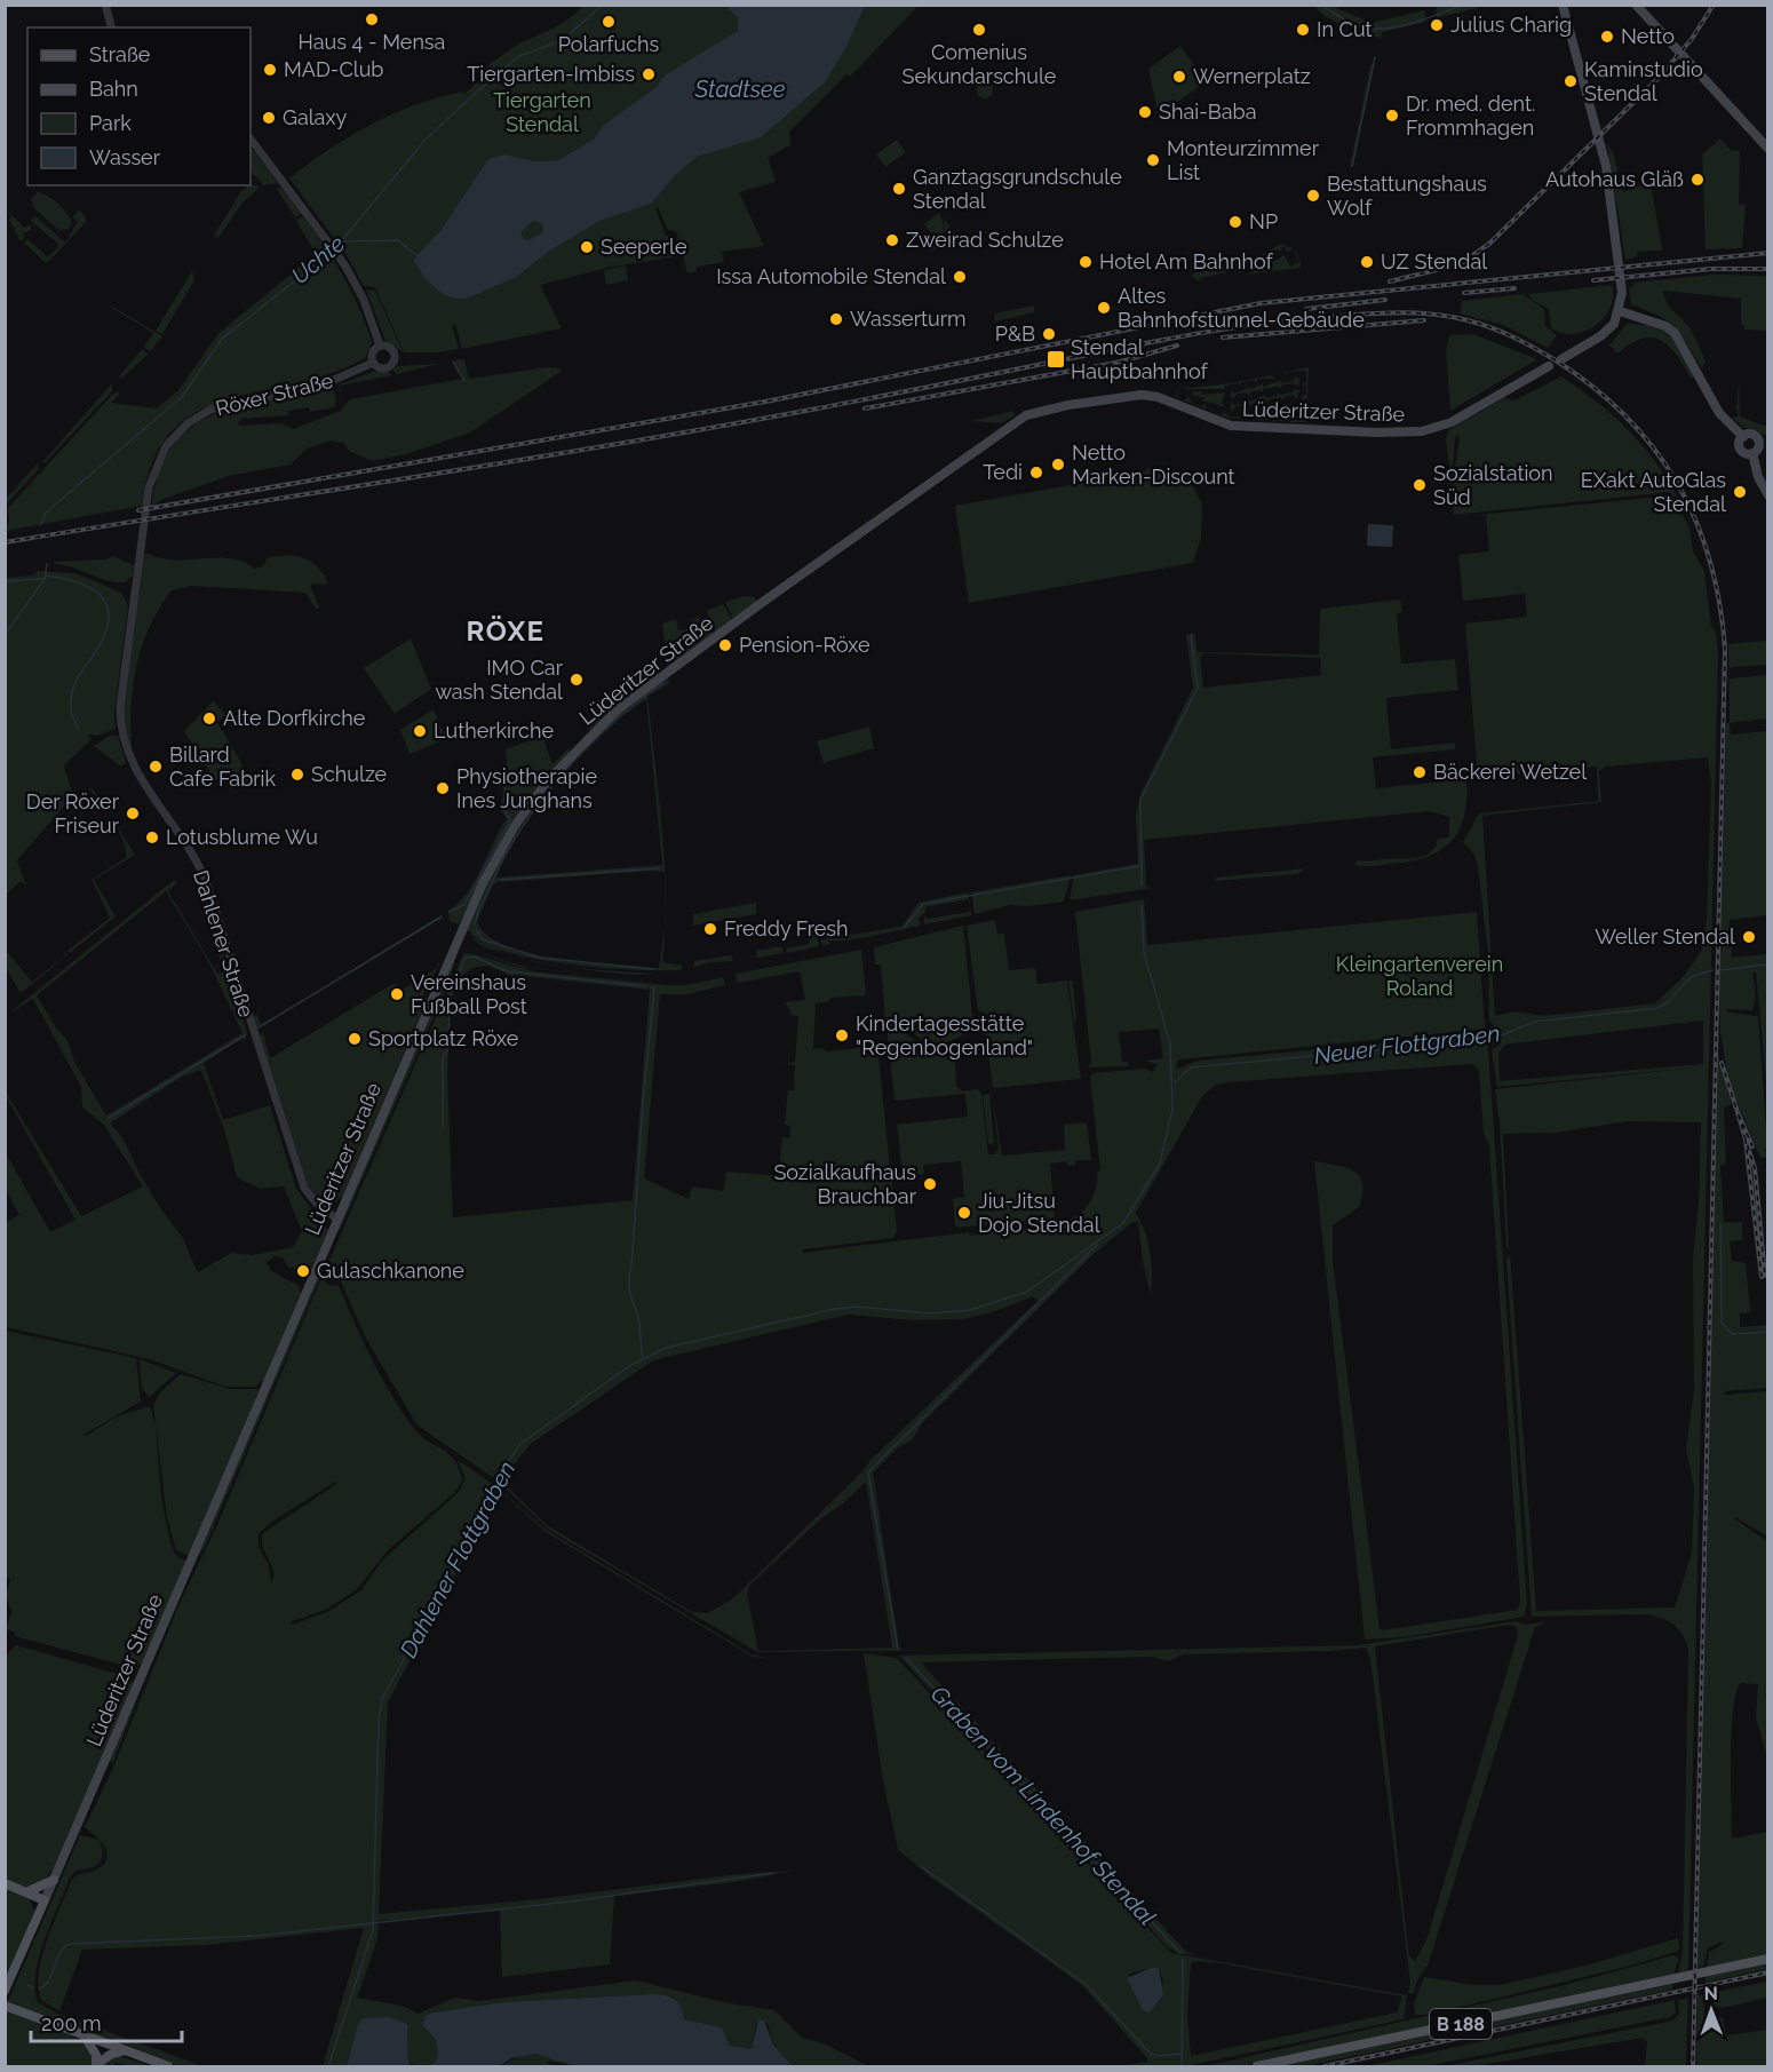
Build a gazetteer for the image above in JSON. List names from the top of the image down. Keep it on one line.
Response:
{"streets":{"main road":["Lüderitzer Straße","B 188"],"street":["Röxer Straße","Dahlener Straße"]},"crossings":[["Röxer Straße","Dahlener Straße"],["Lüderitzer Straße","Dahlener Straße"]],"districts":["RÖXE"],"water":["Stadtsee","Uchte","Neuer Flottgraben","Dahlener Flottgraben","Graben vom Lindenhof Stendal"],"parks":["Tiergarten Stendal","Kleingartenverein Roland"],"places":{"other":["Haus 4 - Mensa","Polarfuchs","Julius Charig","Comenius Sekundarschule","In Cut","Netto","MAD-Club","Tiergarten-Imbiss","Wernerplatz","Kaminstudio Stendal","Shai-Baba","Dr. med. dent. Frommhagen","Galaxy","Monteurzimmer List","Autohaus Gläß","Ganztagsgrundschule Stendal","Bestattungshaus Wolf","NP","Zweirad Schulze","Seeperle","Hotel Am Bahnhof","UZ Stendal","Issa Automobile Stendal","Altes Bahnhofstunnel-Gebäude","Wasserturm","P&B","Netto Marken-Discount","Tedi","Sozialstation Süd","EXakt AutoGlas Stendal","Pension-Röxe","IMO Car wash Stendal","Alte Dorfkirche","Lutherkirche","Billard Cafe Fabrik","Bäckerei Wetzel","Schulze","Physiotherapie Ines Junghans","Der Röxer Friseur","Lotusblume Wu","Freddy Fresh","Weller Stendal","Vereinshaus Fußball Post","Kindertagesstätte \"Regenbogenland\"","Sportplatz Röxe","Sozialkaufhaus Brauchbar","Jiu-Jitsu Dojo Stendal","Gulaschkanone"],"transit":["Stendal Hauptbahnhof"]},"legend":["Straße","Bahn","Park","Wasser"],"scale_bar":"200 m","north":"top"}
